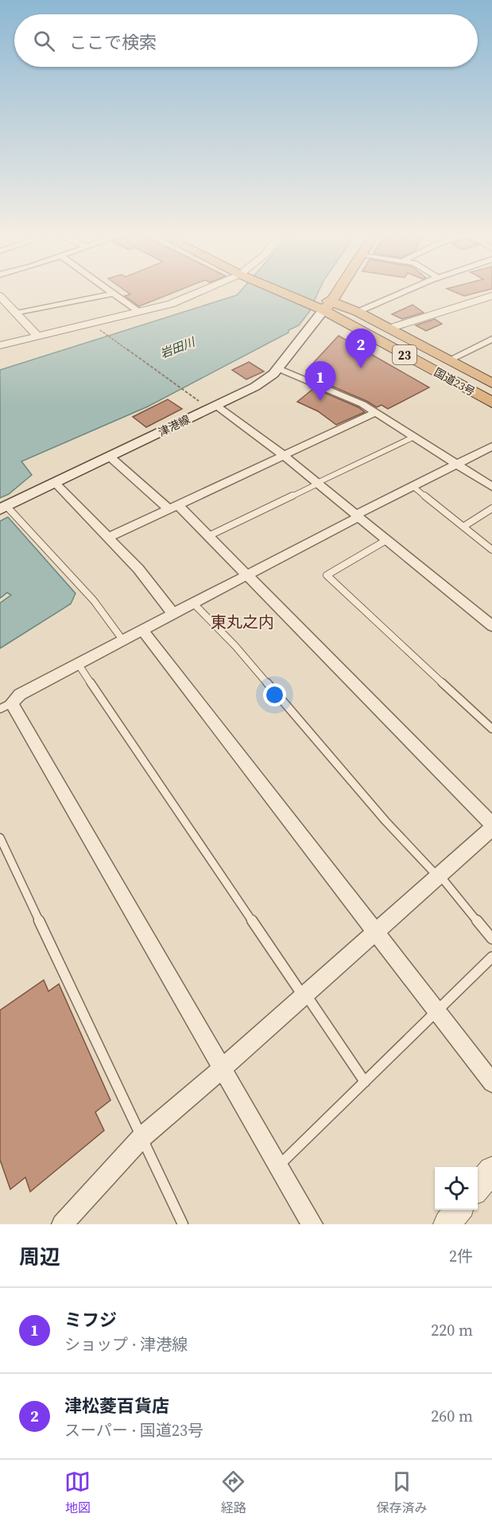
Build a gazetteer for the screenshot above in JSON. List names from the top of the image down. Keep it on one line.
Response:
{"streets":{"highway":["23","国道23号"],"main road":["津港線"]},"crossings":[["国道23号","津港線"]],"districts":["東丸之内"],"water":["岩田川"],"page":{"search":"ここで検索","pins":["2","1"],"heading":["周辺","2件"],"list":[{"mark":"1","name":"ミフジ","note":"ショップ · 津港線","value":"220 m"},{"mark":"2","name":"津松菱百貨店","note":"スーパー · 国道23号","value":"260 m"}],"nav":["地図","経路","保存済み"]}}
